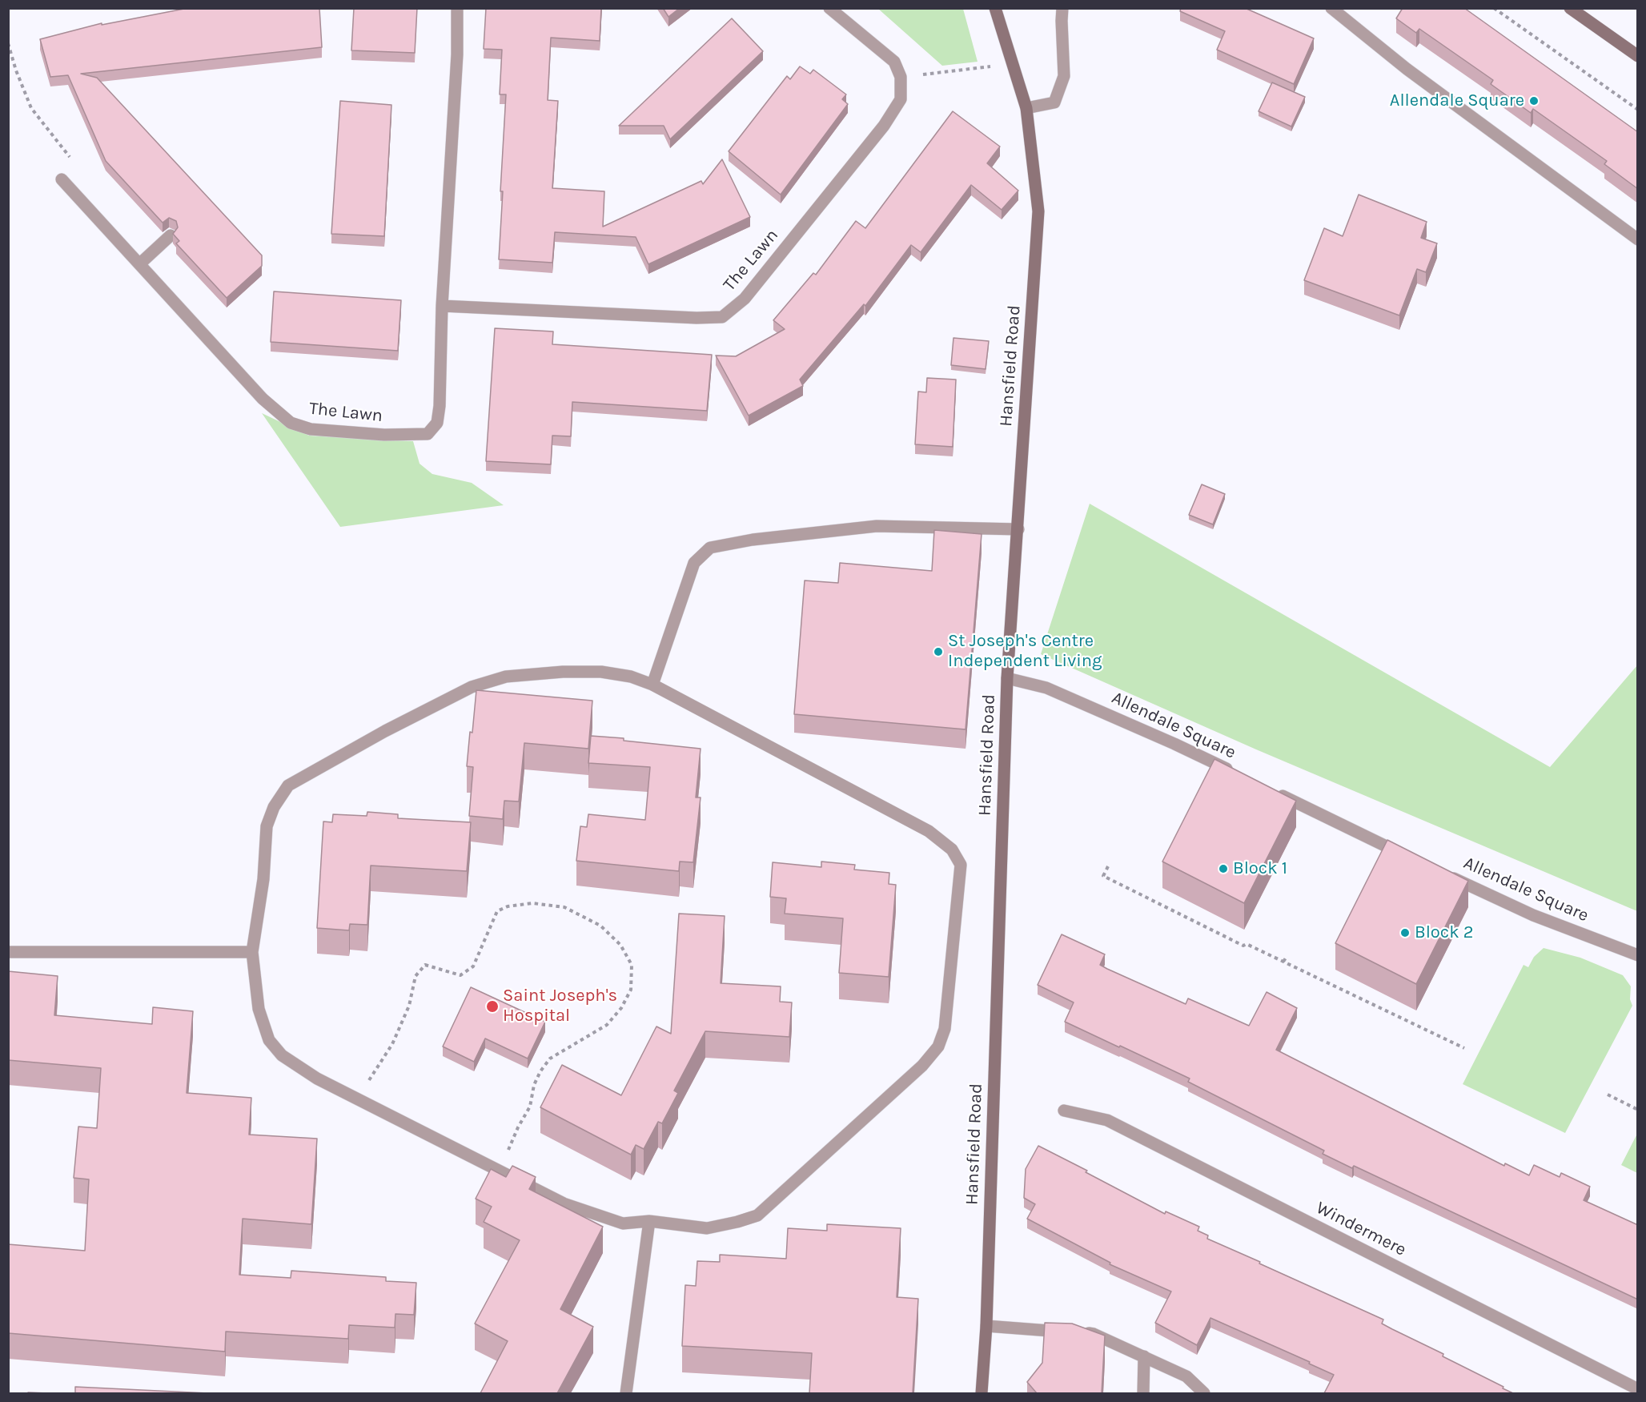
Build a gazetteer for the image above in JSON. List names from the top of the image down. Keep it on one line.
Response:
{"streets":{"street":["The Lawn","Hansfield Road","Allendale Square","Windermere"]},"crossings":[["Hansfield Road","Allendale Square"]],"places":["Allendale Square","St Joseph's Centre Independent Living","Block 1","Block 2","Saint Joseph's Hospital"]}
